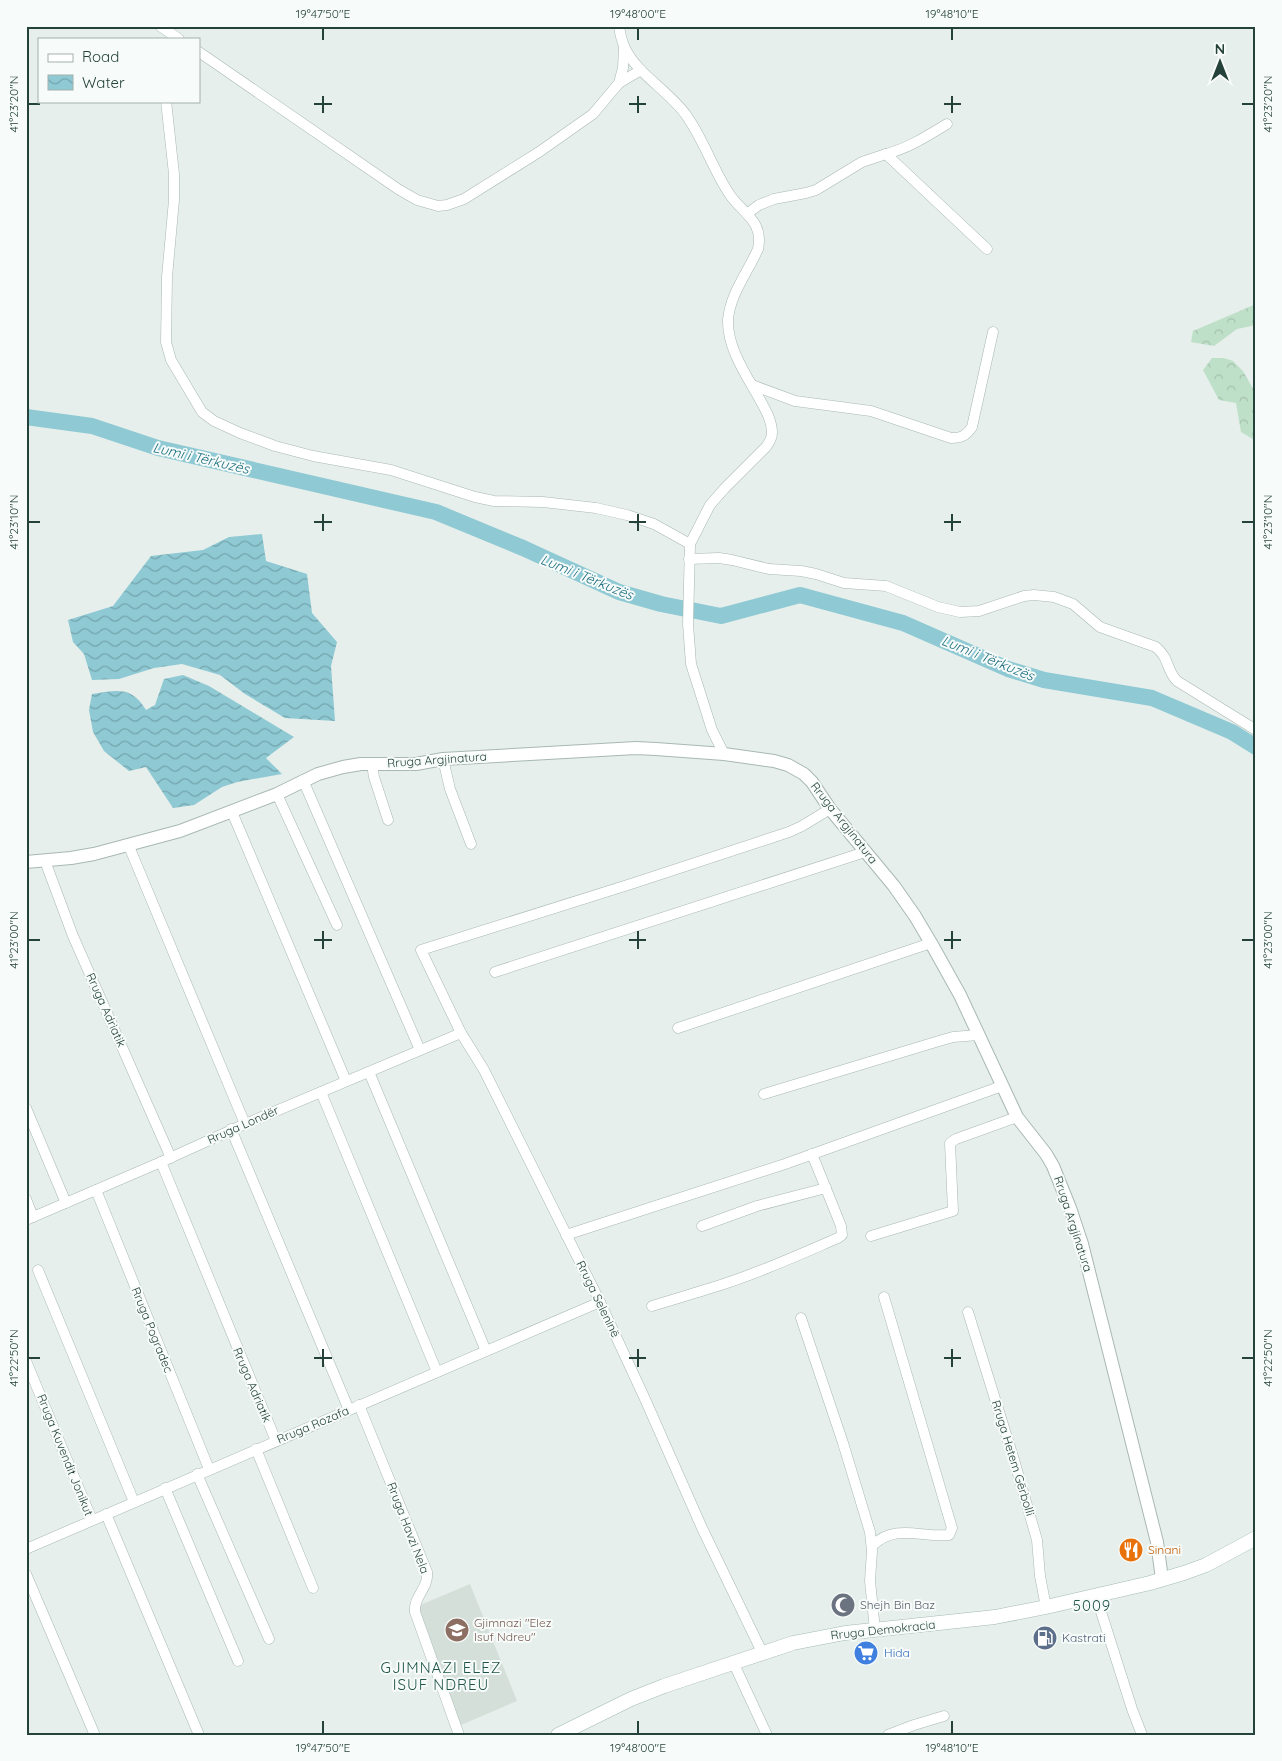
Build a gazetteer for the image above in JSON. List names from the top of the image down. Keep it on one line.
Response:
{"streets":{"main road":["Rruga Demokracia"],"street":["Rruga Argjinatura","Rruga Adriatik","Rruga Londër","Rruga Seleninë","Rruga Pogradec","Rruga Rozafa","Rruga Kuvendit Jonikut","Rruga Hetem Gërbolli","Rruga Havzi Nela"]},"crossings":[["Rruga Argjinatura","Rruga Adriatik"],["Rruga Argjinatura","Rruga Seleninë"],["Rruga Argjinatura","Rruga Demokracia"],["Rruga Adriatik","Rruga Londër"],["Rruga Adriatik","Rruga Rozafa"],["Rruga Londër","Rruga Seleninë"],["Rruga Londër","Rruga Pogradec"],["Rruga Seleninë","Rruga Rozafa"],["Rruga Seleninë","Rruga Demokracia"],["Rruga Pogradec","Rruga Rozafa"],["Rruga Rozafa","Rruga Kuvendit Jonikut"],["Rruga Rozafa","Rruga Havzi Nela"],["Rruga Hetem Gërbolli","Rruga Demokracia"]],"districts":["5009","GJIMNAZI ELEZ ISUF NDREU"],"water":["Lumi i Tërkuzës"],"places":{"restaurant":["Sinani"],"mosque":["Shejh Bin Baz"],"school or university":["Gjimnazi \"Elez Isuf Ndreu\""],"fuel station":["Kastrati"],"supermarket":["Hida"]},"legend":["Road","Water"],"north":"top","coordinates":["19°47'50\"E","19°48'00\"E","19°48'10\"E","41°23'20\"N","41°23'10\"N","41°23'00\"N","41°22'50\"N"]}
